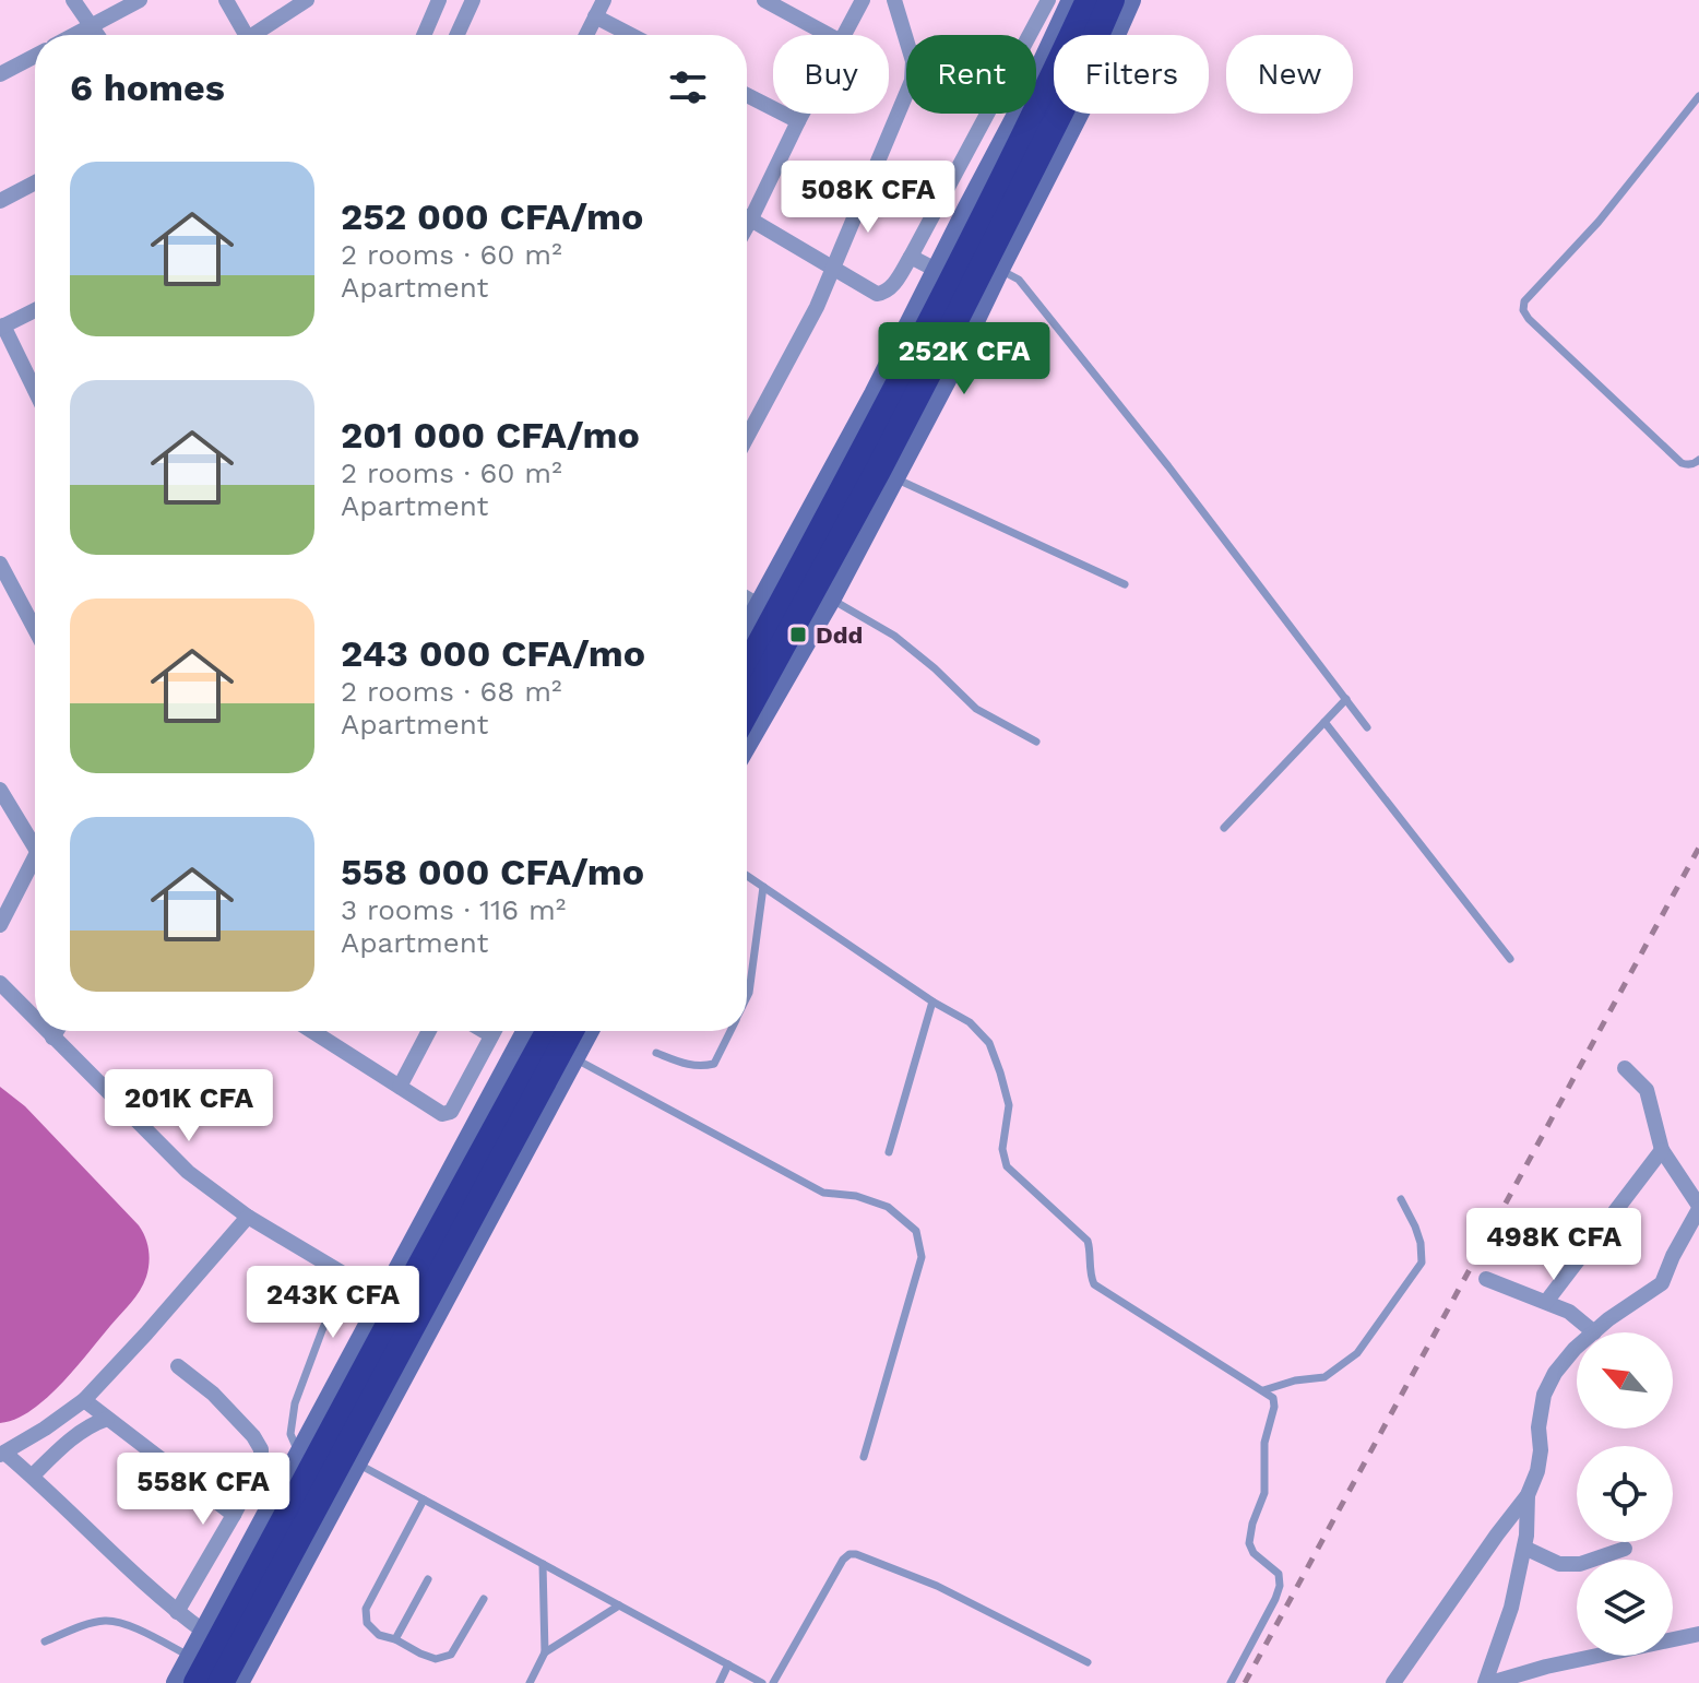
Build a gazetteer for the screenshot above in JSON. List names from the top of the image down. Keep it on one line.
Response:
{"places":{"transit":["Ddd"]},"north":"top left","page":{"chip":["Buy","Rent","Filters","New"],"heading":"6 homes","list":[{"name":"252 000 CFA/mo","note":"2 rooms · 60 m² · Apartment"},{"name":"201 000 CFA/mo","note":"2 rooms · 60 m² · Apartment"},{"name":"243 000 CFA/mo","note":"2 rooms · 68 m² · Apartment"},{"name":"558 000 CFA/mo","note":"3 rooms · 116 m² · Apartment"}],"price":["508K CFA","252K CFA","201K CFA","498K CFA","243K CFA","558K CFA"]}}
